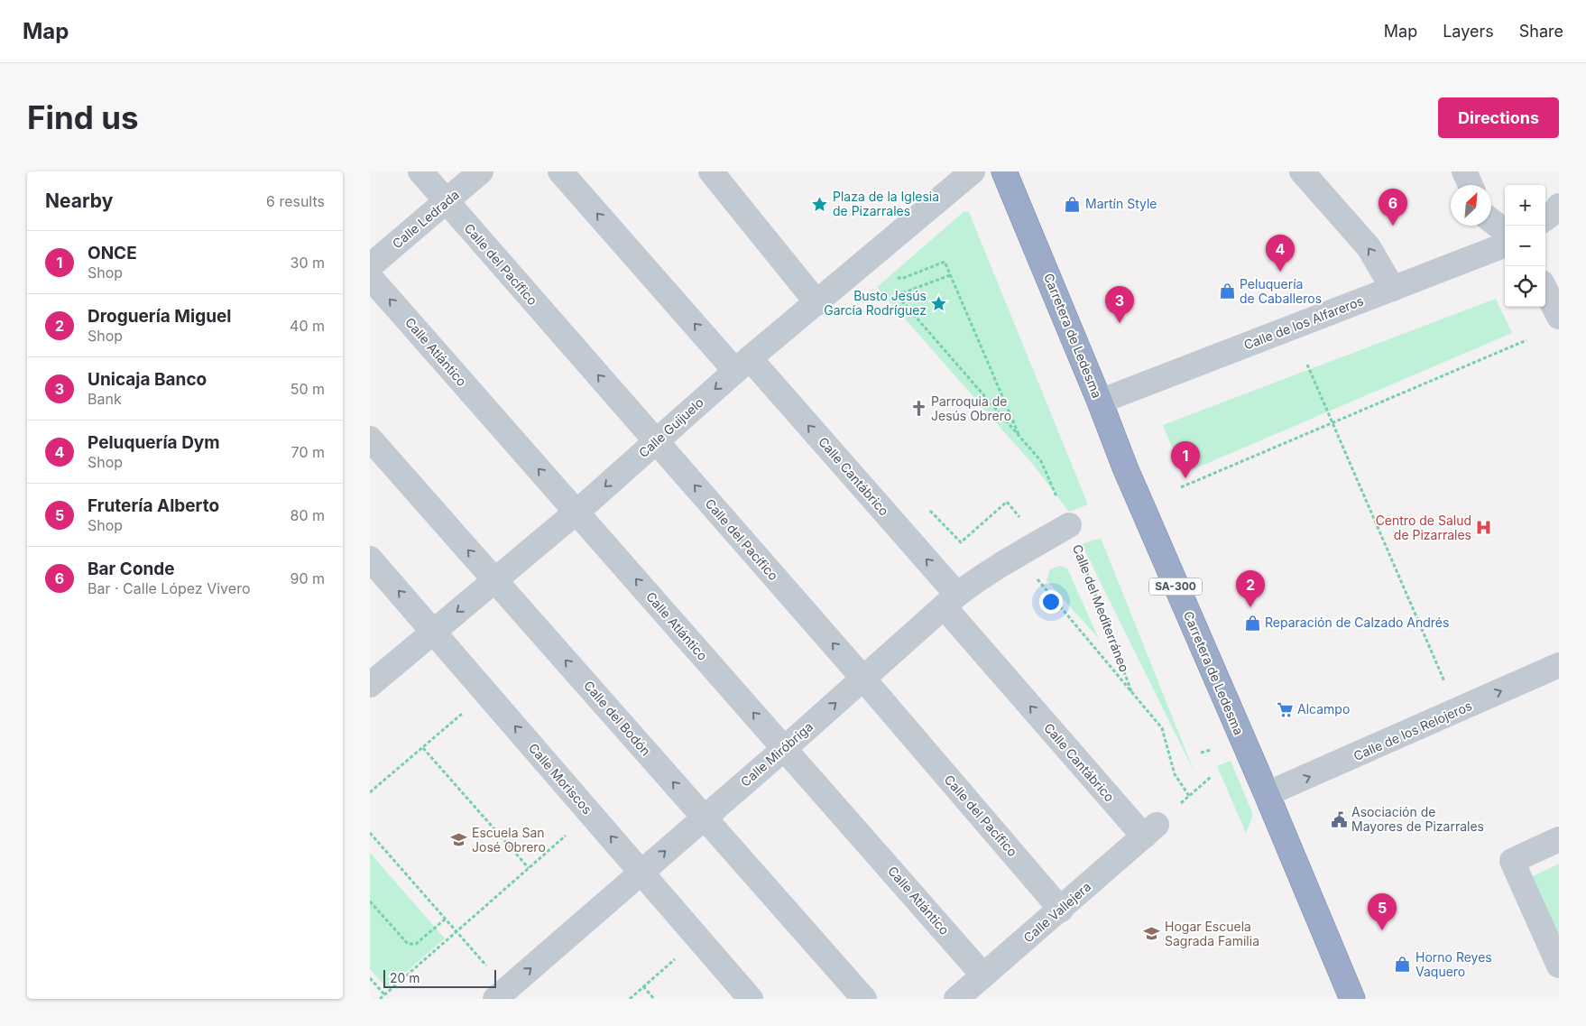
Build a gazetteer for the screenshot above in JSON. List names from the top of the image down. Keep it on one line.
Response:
{"streets":{"highway":["Carretera de Ledesma","SA-300"],"street":["Calle Ledrada","Calle del Pacífico","Calle de los Alfareros","Calle Atlántico","Calle Guijuelo","Calle Cantábrico","Calle del Bodón","Calle de los Relojeros","Calle Miróbriga","Calle Moriscos","Calle Vallejera"],"path":["Calle del Mediterráneo"]},"crossings":[["Calle Ledrada","Calle del Pacífico"],["Calle del Pacífico","Calle Guijuelo"],["Calle del Pacífico","Calle Miróbriga"],["Calle del Pacífico","Calle Vallejera"],["Calle de los Alfareros","Carretera de Ledesma"],["Carretera de Ledesma","Calle de los Relojeros"],["Calle Atlántico","Calle Guijuelo"],["Calle Atlántico","Calle Miróbriga"],["Calle Atlántico","Calle Vallejera"],["Calle Guijuelo","Calle Cantábrico"],["Calle Guijuelo","Calle del Bodón"],["Calle Guijuelo","Calle Moriscos"],["Calle Cantábrico","Calle Miróbriga"],["Calle Cantábrico","Calle Vallejera"],["Calle del Mediterráneo","Calle Miróbriga"],["Calle del Bodón","Calle Miróbriga"],["Calle Miróbriga","Calle Moriscos"]],"one_way":["Calle del Pacífico","Calle Atlántico","Calle Guijuelo","Calle Cantábrico","Calle del Bodón","Calle de los Relojeros","Calle Miróbriga","Calle Moriscos"],"places":{"place":["Plaza de la Iglesia de Pizarrales","Busto Jesús García Rodríguez"],"shop":["Martín Style","Peluquería de Caballeros","Reparación de Calzado Andrés","Horno Reyes Vaquero"],"church":["Parroquia de Jesús Obrero"],"hospital":["Centro de Salud de Pizarrales"],"supermarket":["Alcampo"],"public building":["Asociación de Mayores de Pizarrales"],"school or university":["Escuela San José Obrero","Hogar Escuela Sagrada Familia"]},"scale_bar":"20 m","north":"top right","page":{"header":"Map","nav":["Map","Layers","Share"],"buttons":"Directions","title":"Find us","heading":["Nearby","6 results"],"map_buttons":["+","−"],"pins":["6","4","3","1","2","5"],"list":[{"mark":"1","name":"ONCE","note":"Shop","value":"30 m"},{"mark":"2","name":"Droguería Miguel","note":"Shop","value":"40 m"},{"mark":"3","name":"Unicaja Banco","note":"Bank","value":"50 m"},{"mark":"4","name":"Peluquería Dym","note":"Shop","value":"70 m"},{"mark":"5","name":"Frutería Alberto","note":"Shop","value":"80 m"},{"mark":"6","name":"Bar Conde","note":"Bar · Calle López Vivero","value":"90 m"}],"scale":"20 m"}}
